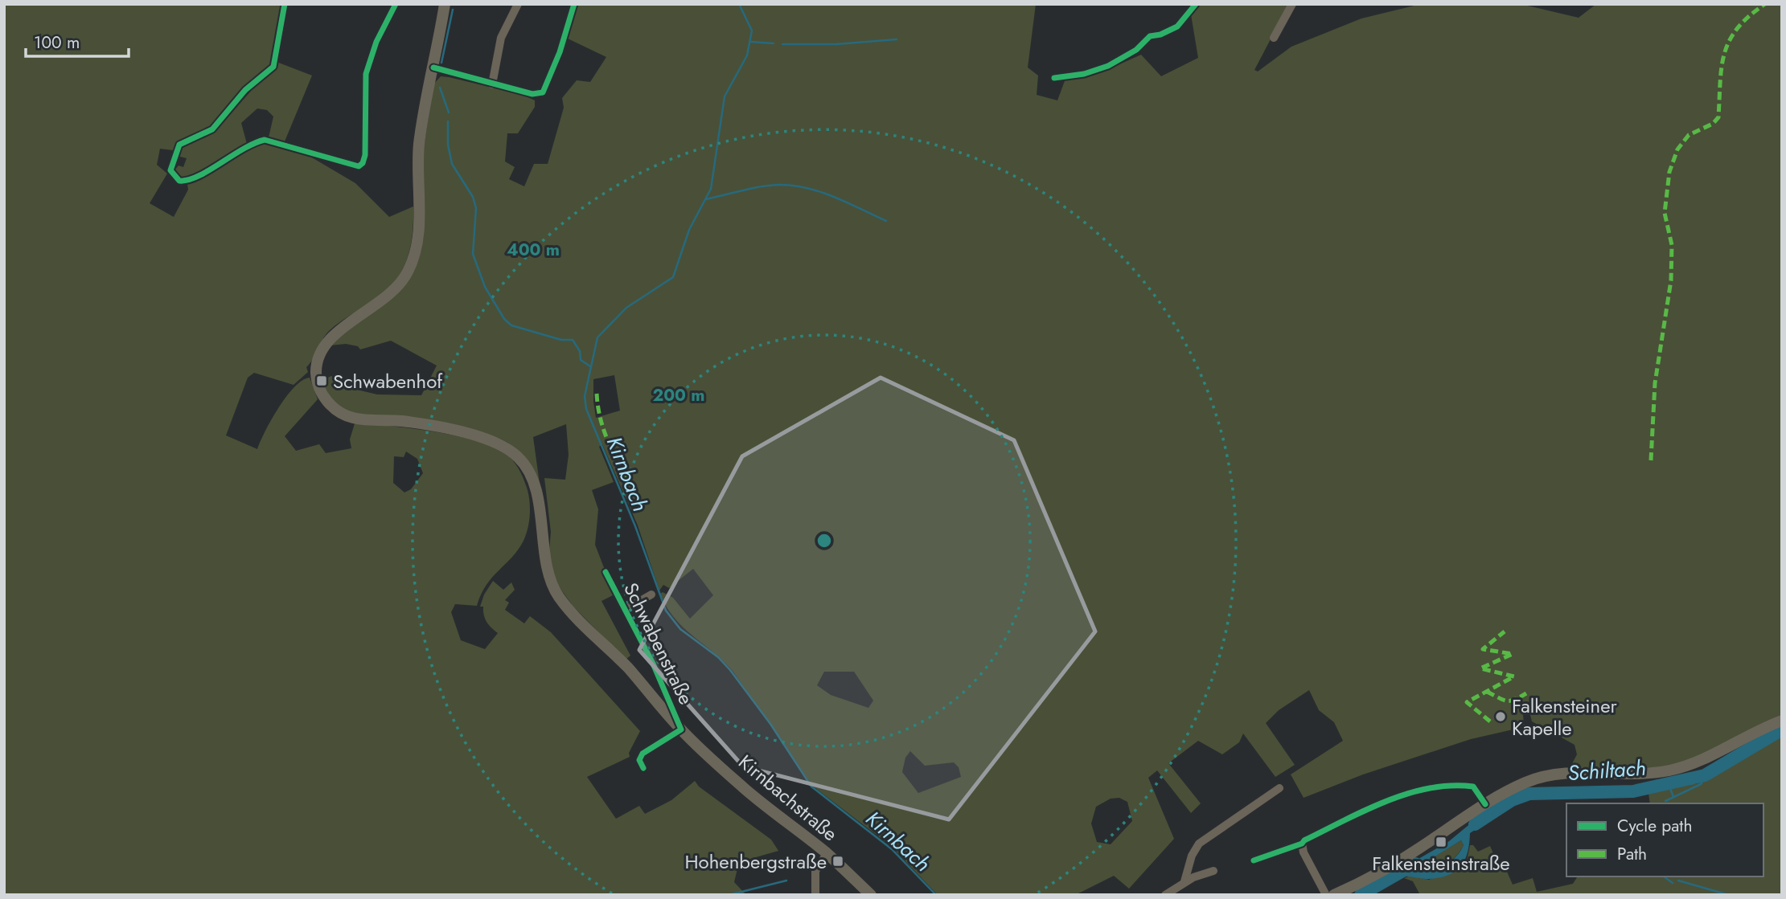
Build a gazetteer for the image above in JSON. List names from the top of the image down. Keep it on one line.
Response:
{"streets":{"main road":["Kirnbachstraße"],"street":["Schwabenstraße"]},"crossings":[["Schwabenstraße","Kirnbachstraße"]],"water":["Kirnbach","Schiltach"],"places":{"transit":["Schwabenhof","Falkensteinstraße","Hohenbergstraße"],"other":["Falkensteiner Kapelle"]},"legend":["Cycle path","Path"],"scale_bar":"100 m","rings":["400 m","200 m"]}
